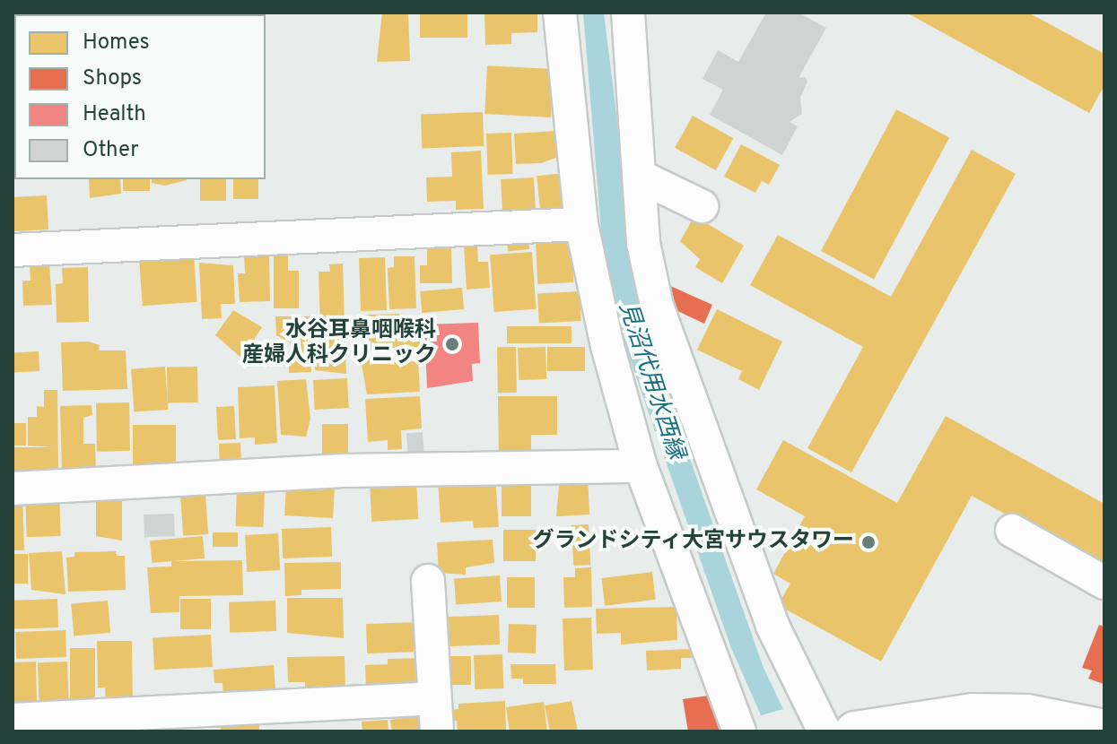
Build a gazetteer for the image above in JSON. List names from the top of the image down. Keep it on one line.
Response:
{"water":["見沼代用水西縁"],"places":["水谷耳鼻咽喉科 産婦人科クリニック","グランドシティ大宮サウスタワー"],"legend":["Homes","Shops","Health","Other"]}
